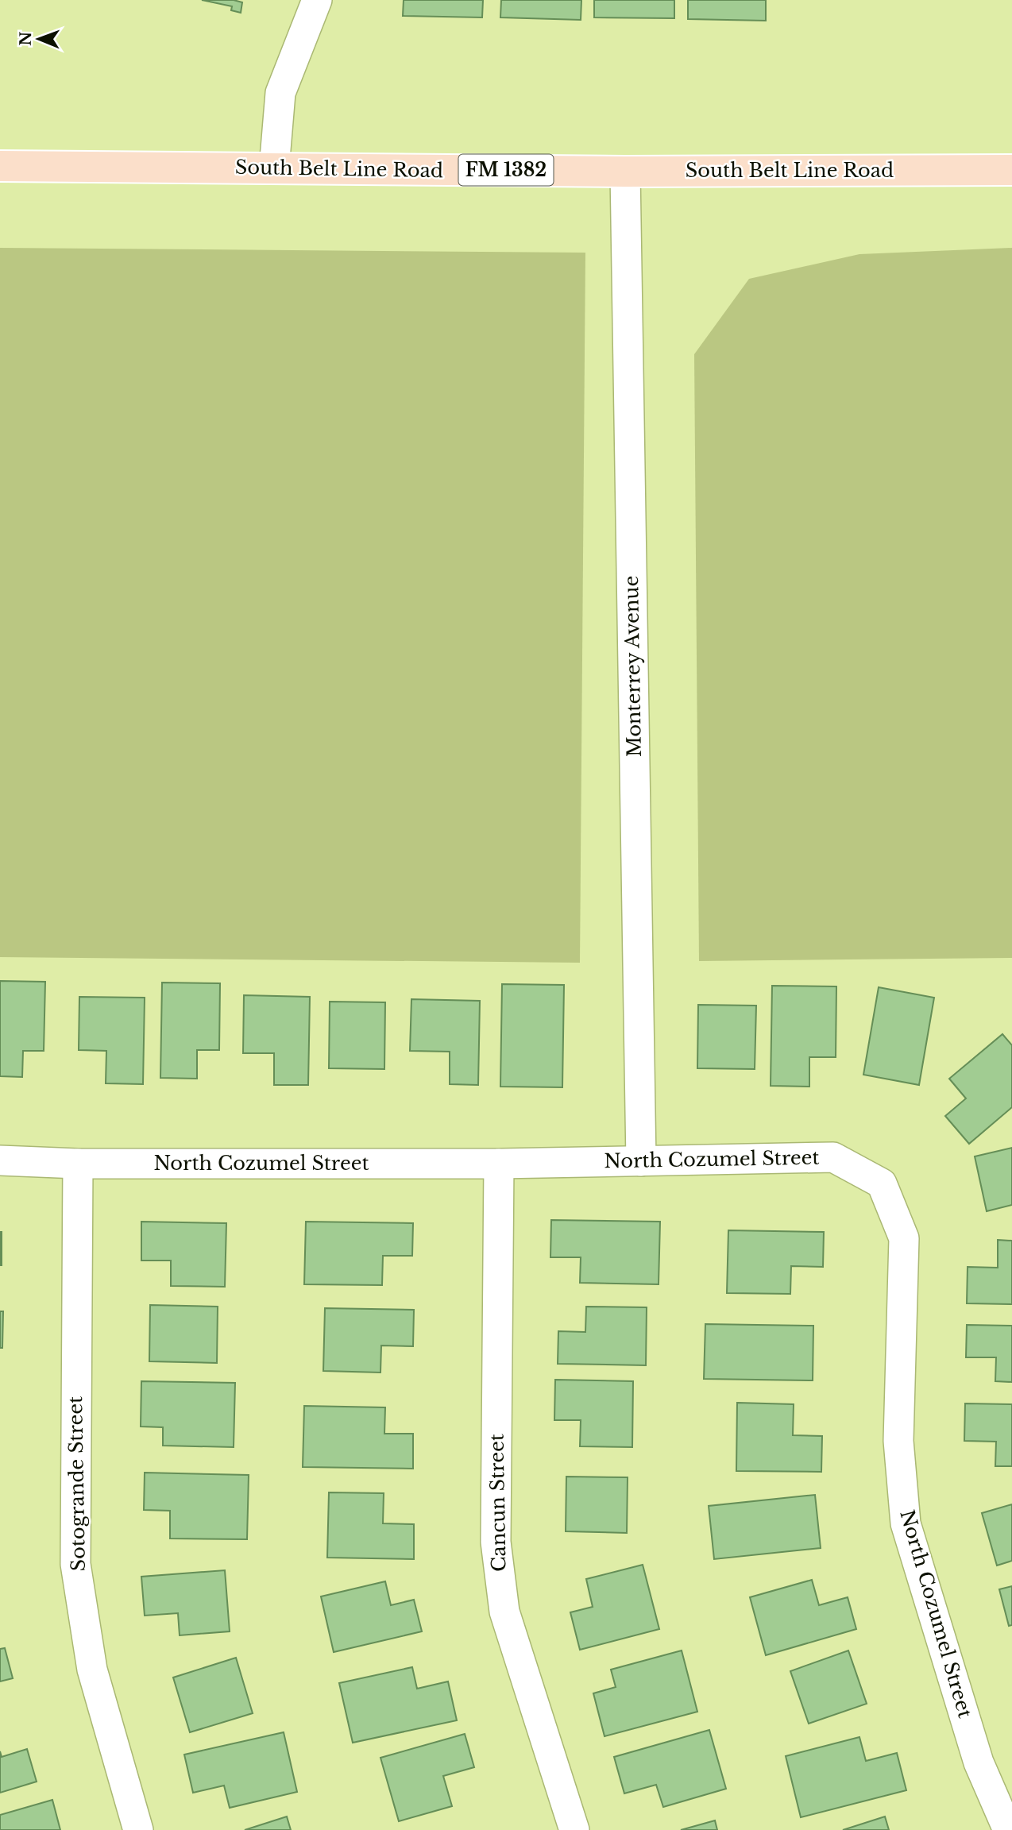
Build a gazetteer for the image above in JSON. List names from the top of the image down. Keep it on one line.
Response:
{"streets":{"main road":["South Belt Line Road","FM 1382"],"street":["Monterrey Avenue","North Cozumel Street","Sotogrande Street","Cancun Street"]},"crossings":[["South Belt Line Road","Monterrey Avenue"],["Monterrey Avenue","North Cozumel Street"],["North Cozumel Street","Sotogrande Street"],["North Cozumel Street","Cancun Street"]],"north":"left"}
